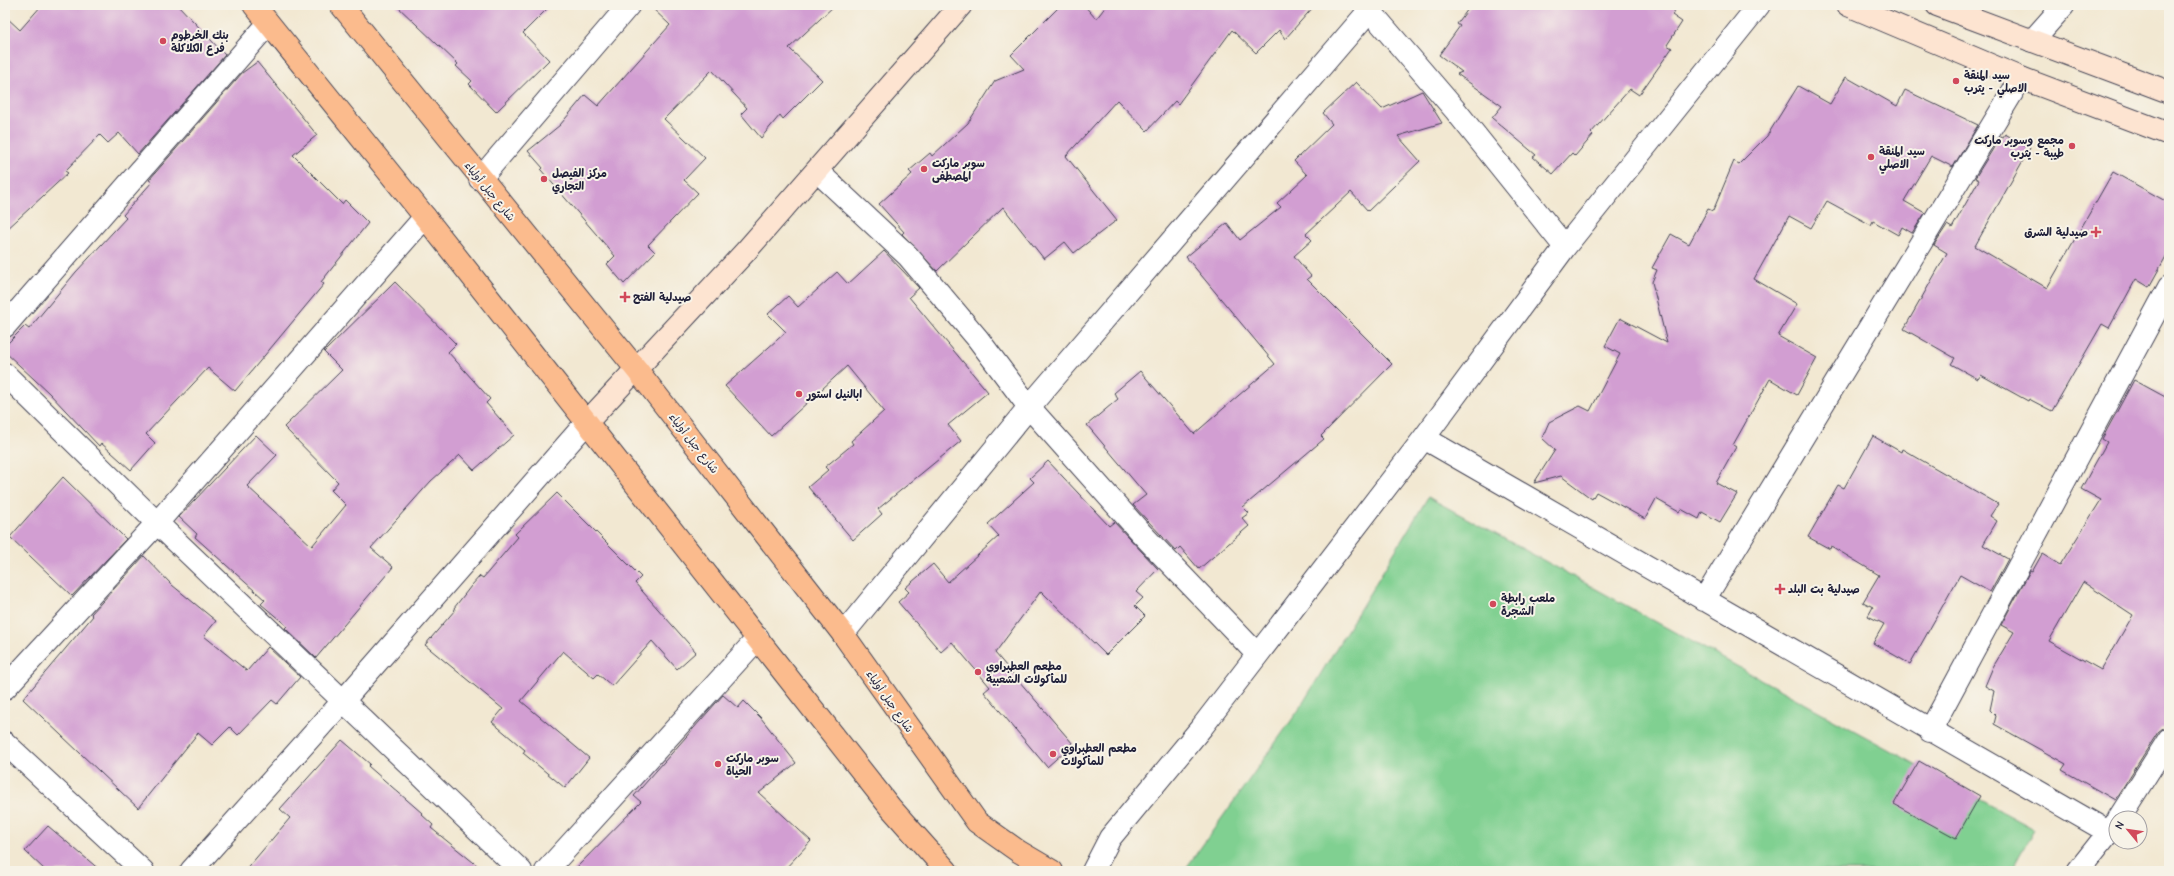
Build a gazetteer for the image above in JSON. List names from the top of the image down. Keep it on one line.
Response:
{"streets":{"main road":["شارع جبل أولياء"]},"places":{"other":["بنك الخرطوم فرع الكلاكلة","سيد المنقة الاصلي - يثرب","مجمع وسوبر ماركت طيبة - يثرب","سيد المنقة الاصلي","سوبر ماركت المصطفى","مركز الفيصل التجاري","ابالنيل استور","ملعب رابطة الشجرة","مطعم العطبراوي للمأكولات الشعبية","مطعم العطبراوي للمأكولات","سوبر ماركت الحياة"],"health":["صيدلية الشرق","صيدلية الفتح","صيدلية بت البلد"]},"north":"top left"}
